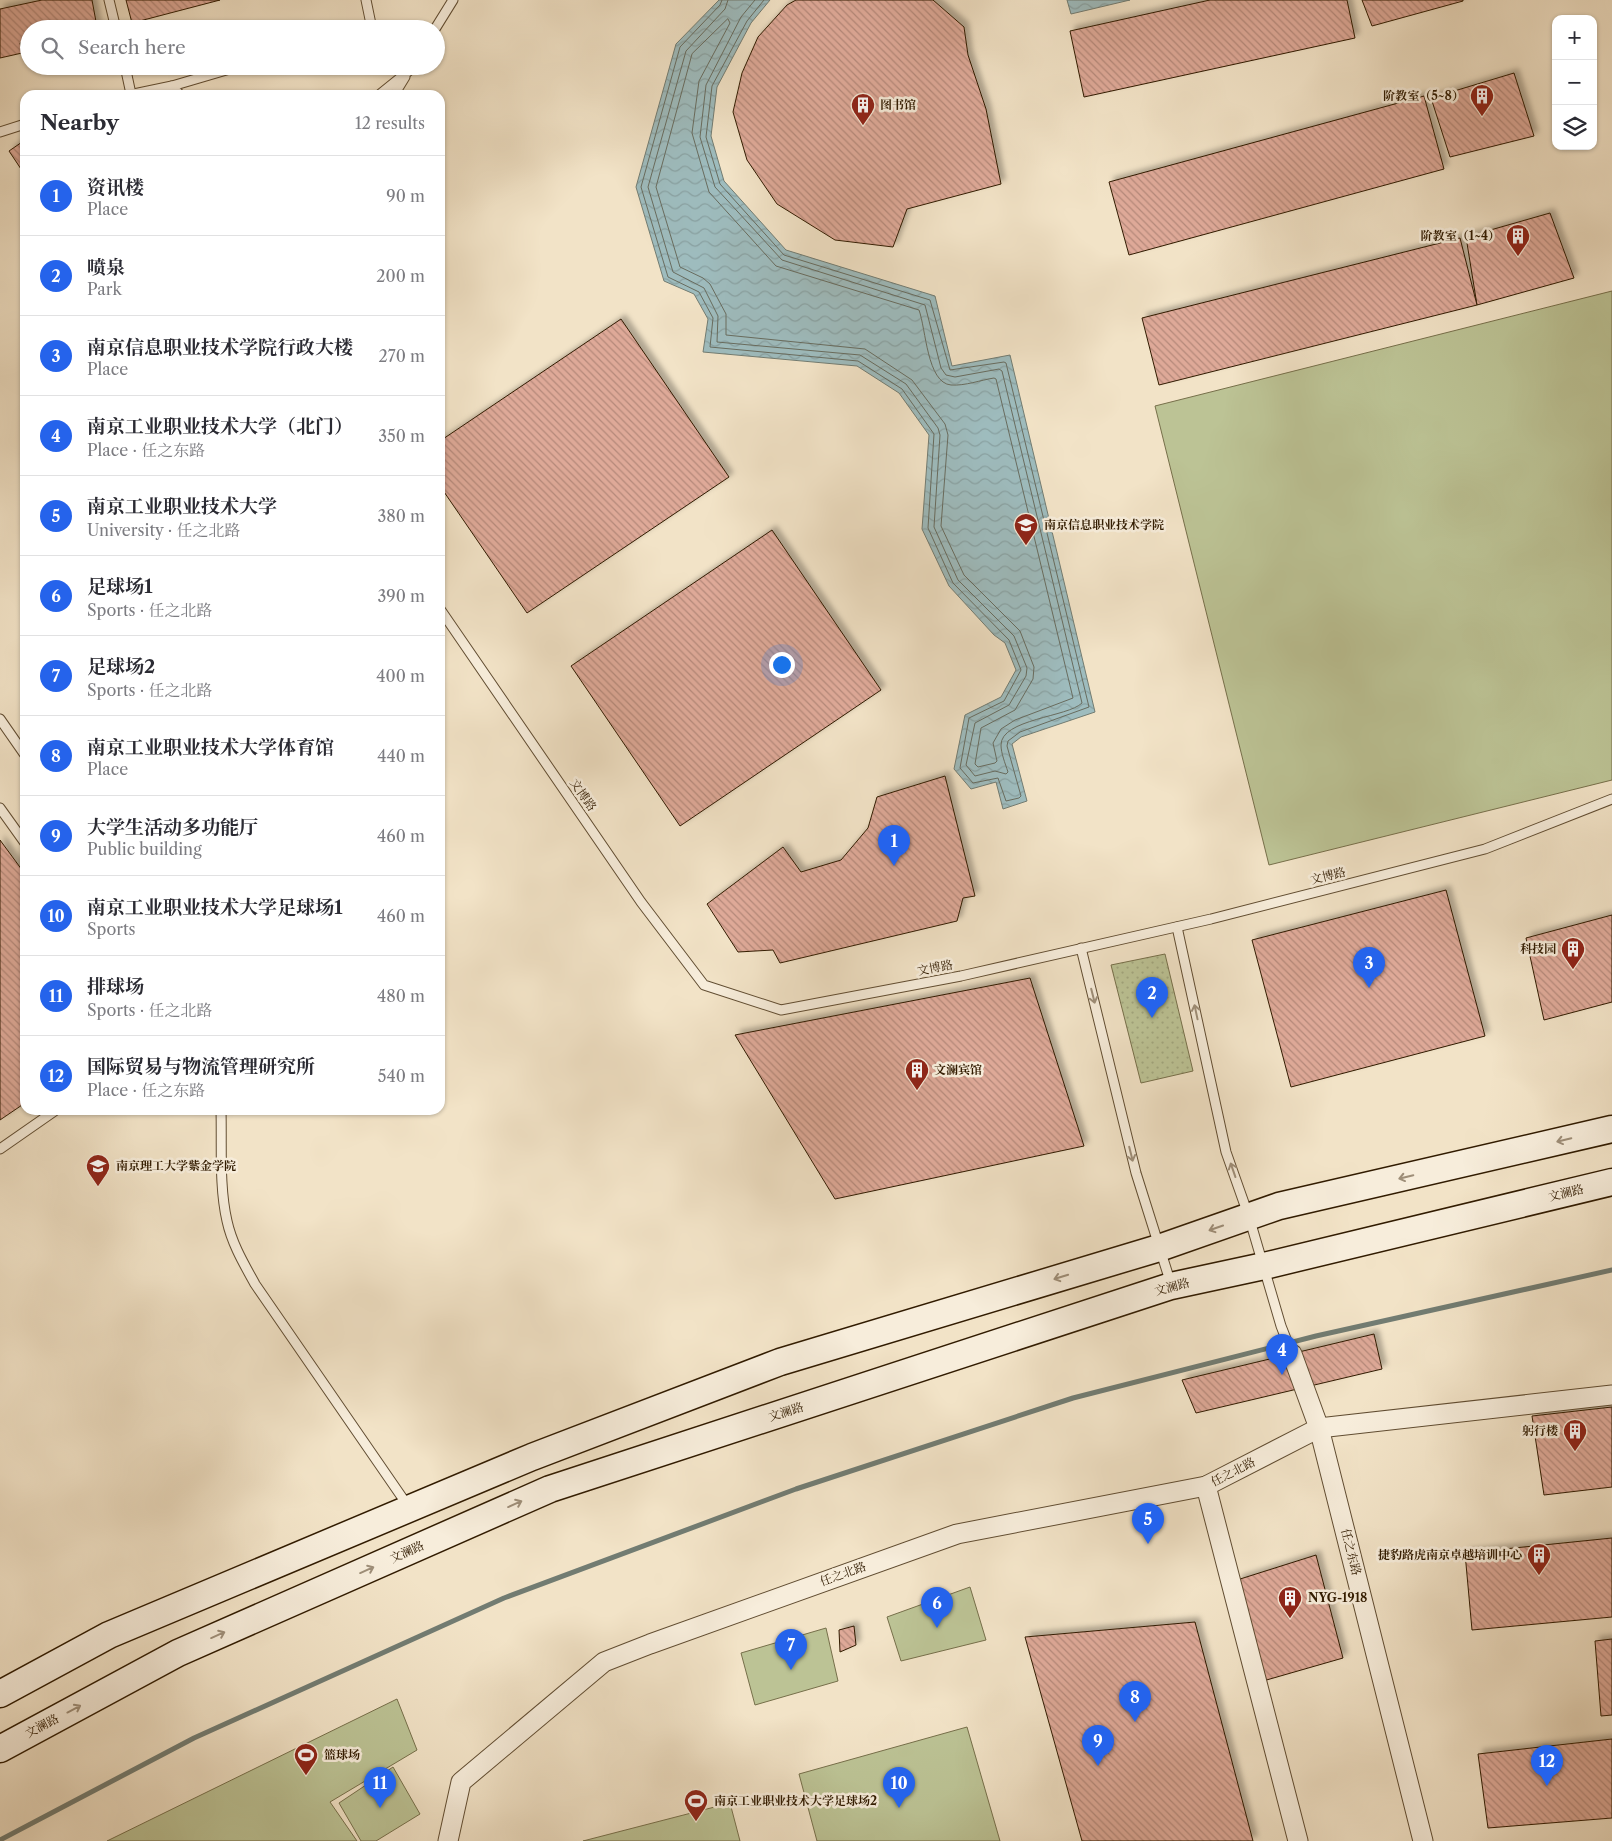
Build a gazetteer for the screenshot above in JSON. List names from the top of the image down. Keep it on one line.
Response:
{"streets":{"main road":["文澜路"],"street":["任之北路","任之东路"],"lane":["文博路"]},"crossings":[["任之北路","任之东路"]],"places":{"building":["阶教室（5~8）","图书馆","阶教室（1~4）","科技园","文澜宾馆","躬行楼","捷豹路虎南京卓越培训中心","NYG-1918"],"school or university":["南京信息职业技术学院","南京理工大学紫金学院"],"sports":["篮球场","南京工业职业技术大学足球场2"]},"page":{"map_buttons":["+","−"],"search":"Search here","heading":["Nearby","12 results"],"list":[{"mark":"1","name":"资讯楼","note":"Place","value":"90 m"},{"mark":"2","name":"喷泉","note":"Park","value":"200 m"},{"mark":"3","name":"南京信息职业技术学院行政大楼","note":"Place","value":"270 m"},{"mark":"4","name":"南京工业职业技术大学（北门）","note":"Place · 任之东路","value":"350 m"},{"mark":"5","name":"南京工业职业技术大学","note":"University · 任之北路","value":"380 m"},{"mark":"6","name":"足球场1","note":"Sports · 任之北路","value":"390 m"},{"mark":"7","name":"足球场2","note":"Sports · 任之北路","value":"400 m"},{"mark":"8","name":"南京工业职业技术大学体育馆","note":"Place","value":"440 m"},{"mark":"9","name":"大学生活动多功能厅","note":"Public building","value":"460 m"},{"mark":"10","name":"南京工业职业技术大学足球场1","note":"Sports","value":"460 m"},{"mark":"11","name":"排球场","note":"Sports · 任之北路","value":"480 m"},{"mark":"12","name":"国际贸易与物流管理研究所","note":"Place · 任之东路","value":"540 m"}],"pins":["1","3","2","4","5","6","7","8","9","12","10","11"]}}
